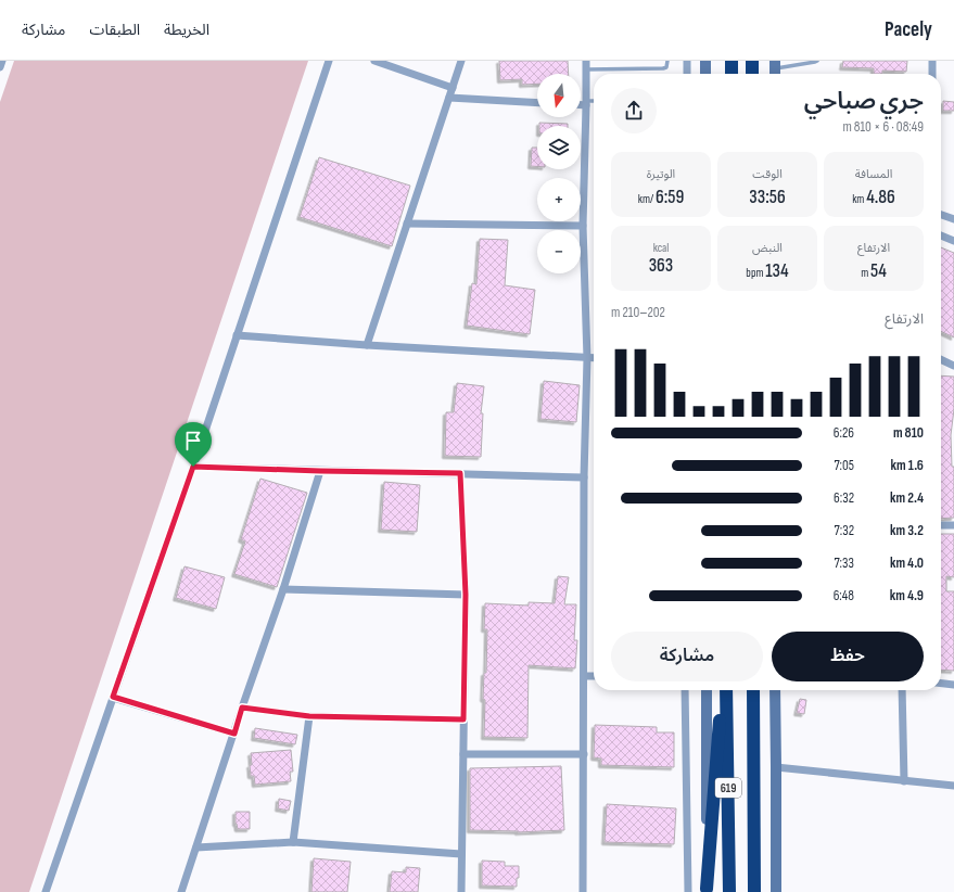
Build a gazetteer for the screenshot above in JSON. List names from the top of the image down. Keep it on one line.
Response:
{"streets":{"highway":["619"]},"north":"bottom","page":{"header":"Pacely","nav":["الخريطة","الطبقات","مشاركة"],"map_buttons":["+","−"],"heading":["جري صباحي","08:49 · 6 × 810 m"],"stats":[["المسافة","4.86 km"],["الوقت","33:56"],["الوتيرة","6:59 /km"],["الارتفاع","54 m"],["النبض","134 bpm"],["kcal","363"]],"chart":["الارتفاع","202–210 m"],"list":[{"name":"810 m","note":"6:26"},{"name":"1.6 km","note":"7:05"},{"name":"2.4 km","note":"6:32"},{"name":"3.2 km","note":"7:32"},{"name":"4.0 km","note":"7:33"},{"name":"4.9 km","note":"6:48"}],"buttons":["حفظ","مشاركة"]}}
